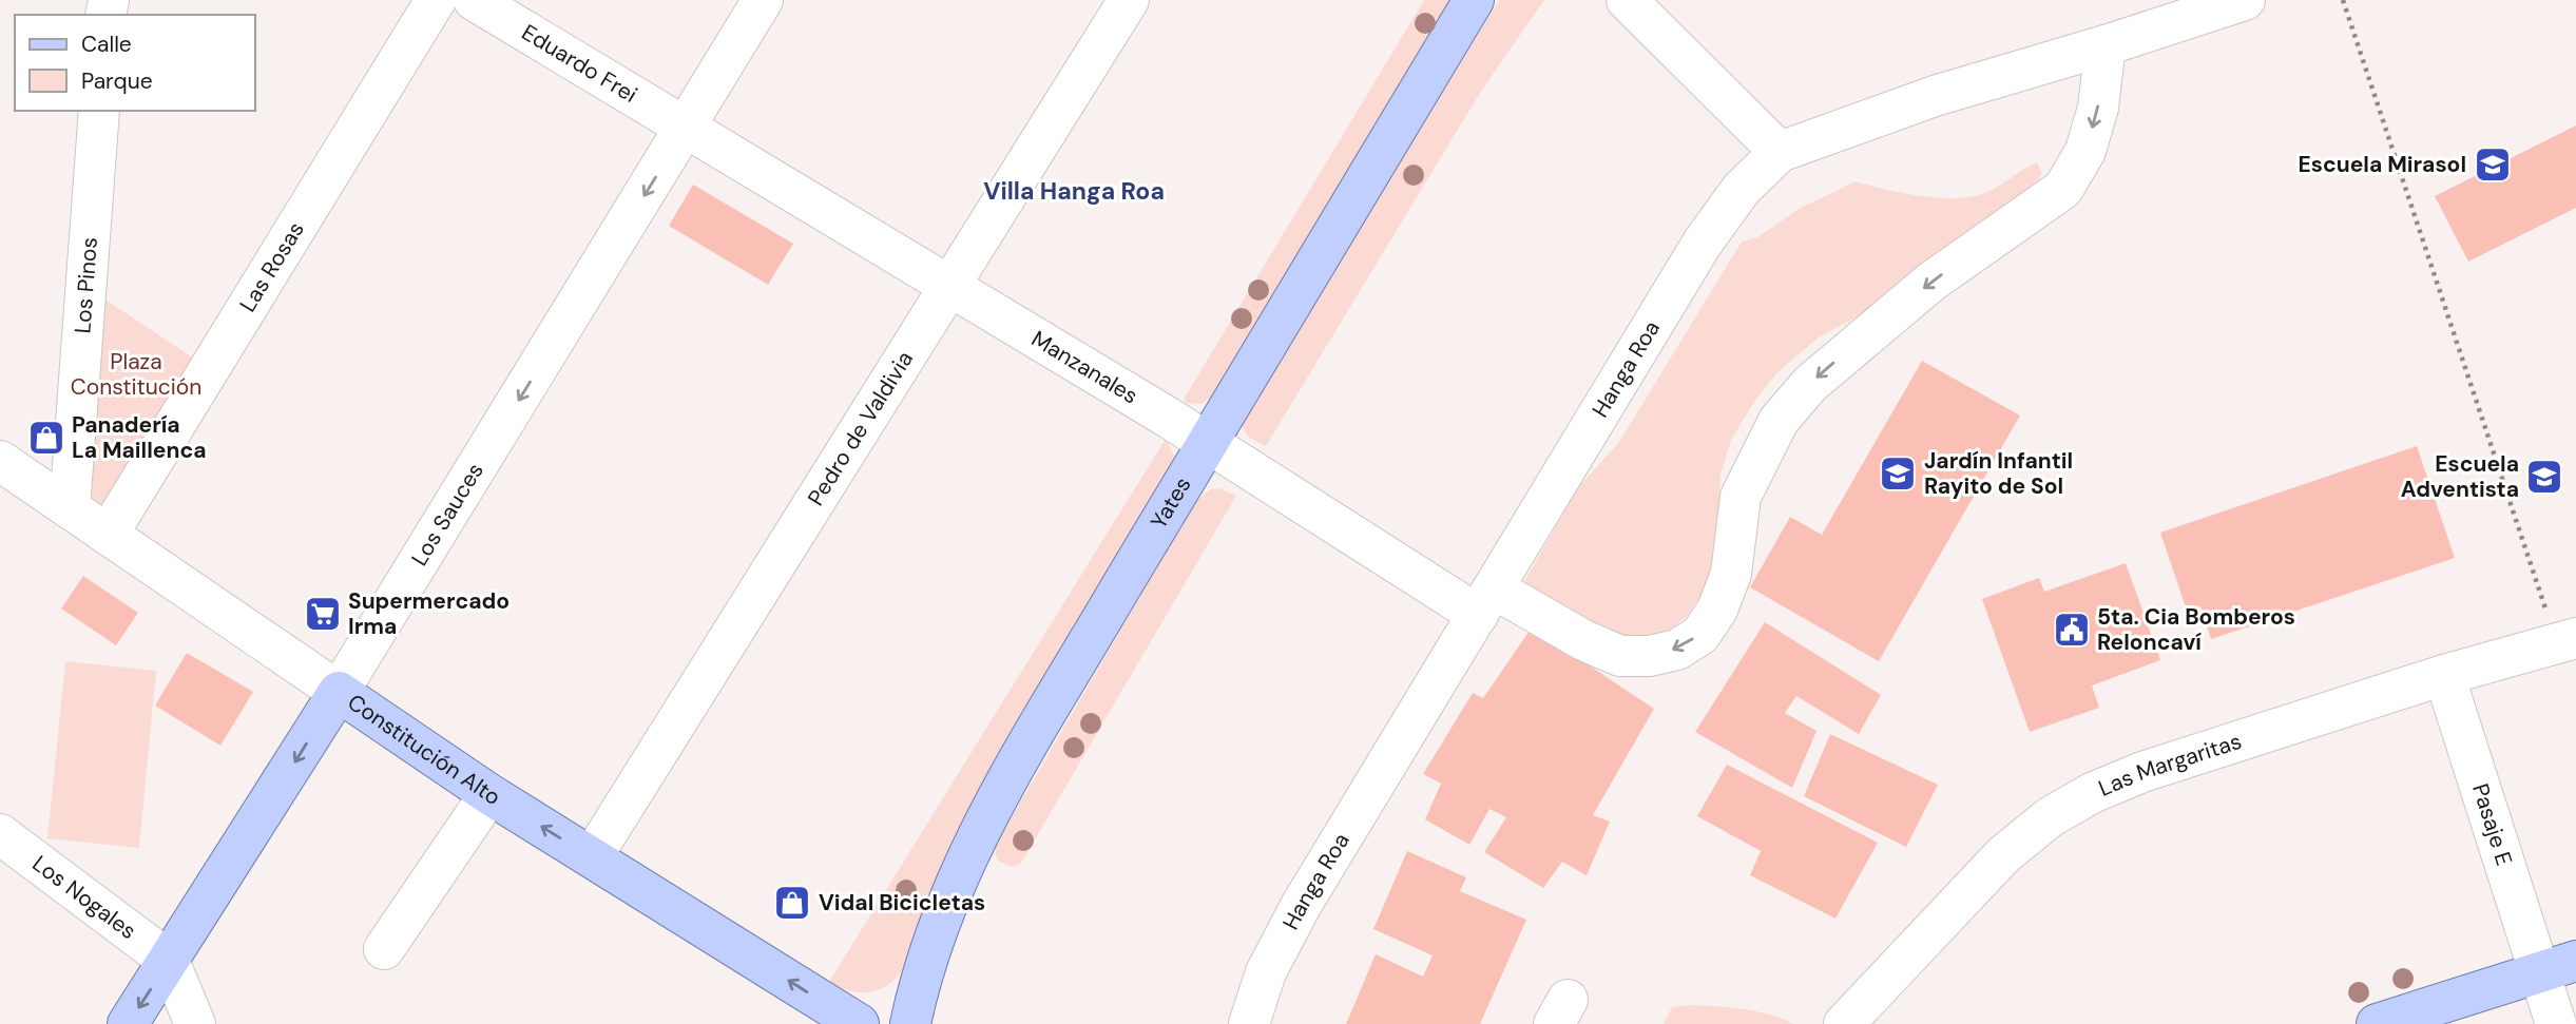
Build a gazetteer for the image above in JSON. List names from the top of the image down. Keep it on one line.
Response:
{"streets":{"main road":["Yates","Los Sauces","Constitución Alto"],"street":["Eduardo Frei","Las Rosas","Los Pinos","Manzanales","Hanga Roa","Pedro de Valdivia","Las Margaritas","Pasaje E","Los Nogales"]},"crossings":[["Eduardo Frei","Manzanales"],["Eduardo Frei","Los Sauces"],["Las Rosas","Constitución Alto"],["Los Pinos","Constitución Alto"],["Manzanales","Hanga Roa"],["Manzanales","Pedro de Valdivia"],["Manzanales","Yates"],["Manzanales","Los Sauces"],["Pedro de Valdivia","Constitución Alto"],["Los Sauces","Constitución Alto"],["Los Sauces","Los Nogales"],["Las Margaritas","Pasaje E"]],"one_way":["Manzanales","Los Sauces","Constitución Alto"],"districts":["Villa Hanga Roa"],"parks":["Plaza Constitución"],"places":{"school or university":["Escuela Mirasol","Jardín Infantil Rayito de Sol","Escuela Adventista"],"shop":["Panadería La Maillenca","Vidal Bicicletas"],"supermarket":["Supermercado Irma"],"public building":["5ta. Cia Bomberos Reloncaví"]},"legend":["Calle","Parque"]}
